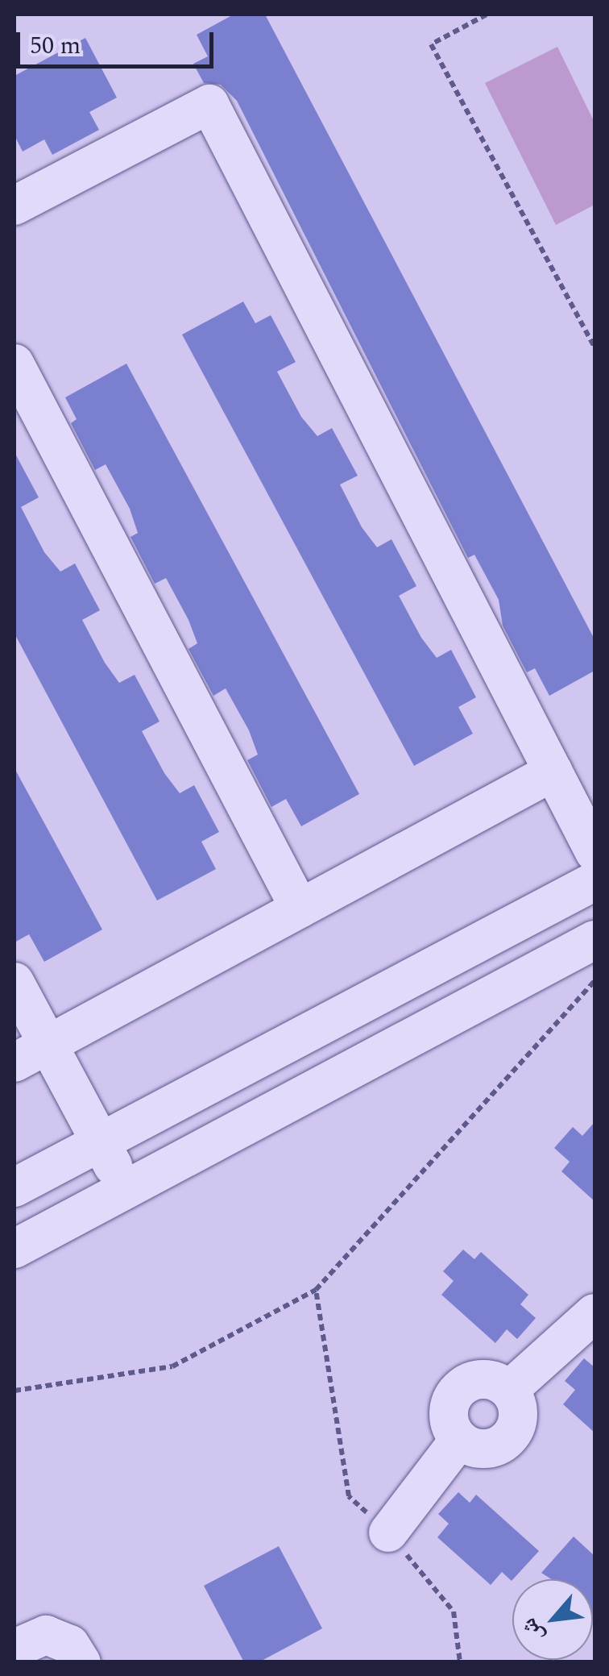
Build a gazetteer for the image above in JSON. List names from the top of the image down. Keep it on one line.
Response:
{"scale_bar":"50 m","north":"bottom left"}
